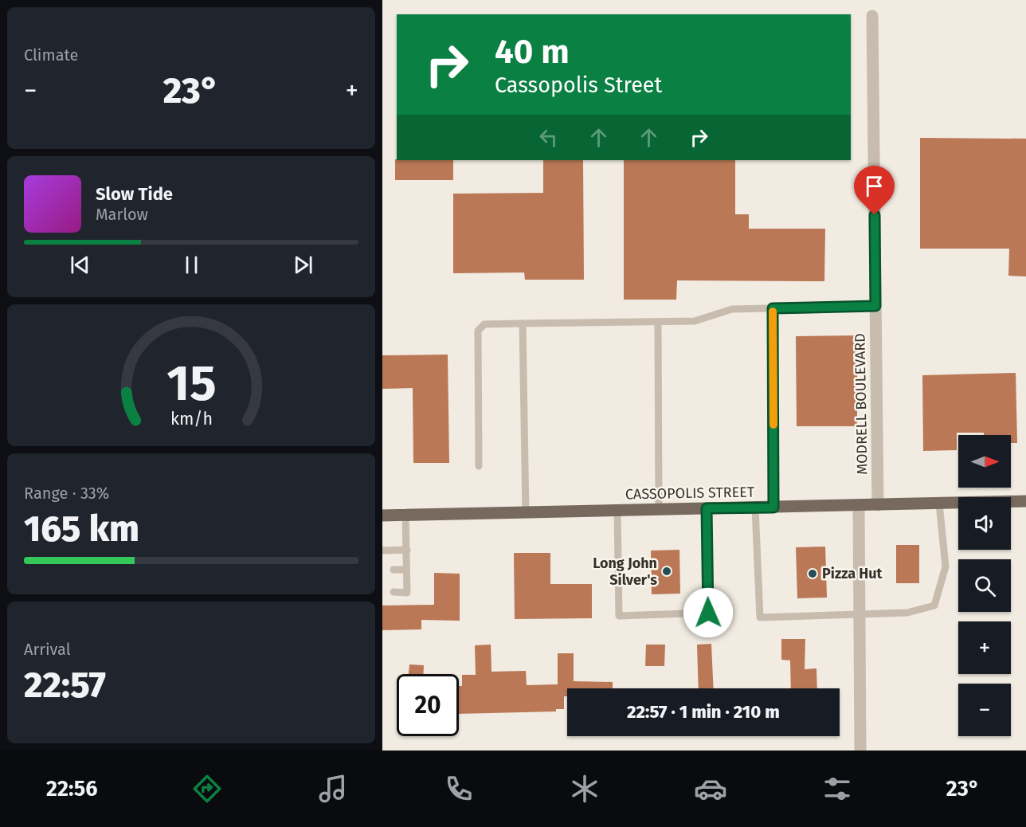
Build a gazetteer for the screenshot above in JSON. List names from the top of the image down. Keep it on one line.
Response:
{"streets":{"main road":["CASSOPOLIS STREET"],"street":["MODRELL BOULEVARD"]},"crossings":[["MODRELL BOULEVARD","CASSOPOLIS STREET"]],"places":["Long John Silver's","Pizza Hut"],"north":"right","page":{"tile":["Climate",["Range · 33%","165 km"],["Arrival","22:57"]],"turn":["40 m","Cassopolis Street"],"heat":["−","23°","+"],"song":["Slow Tide","Marlow"],"map_buttons":["+","−"],"limit":"20","trip":"22:57 · 1 min · 210 m","tabs":["22:56","23°"],"gauge":["15","km/h"]}}
